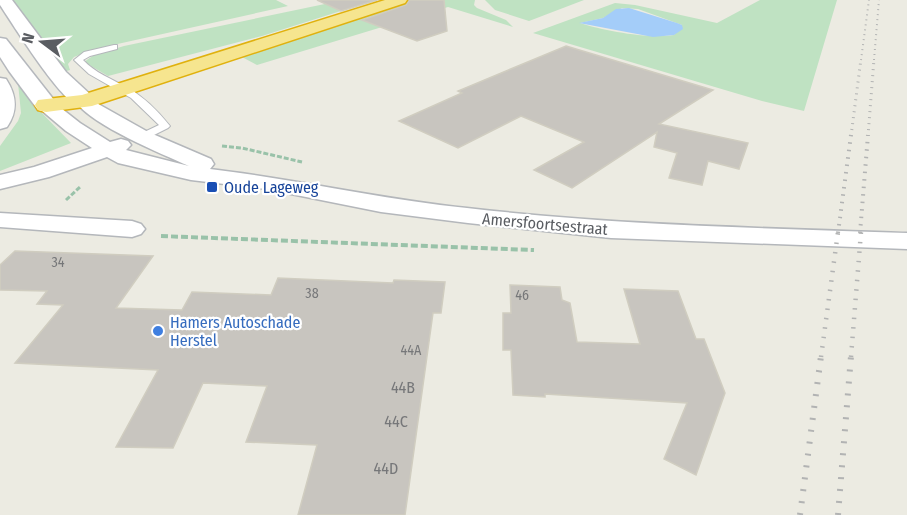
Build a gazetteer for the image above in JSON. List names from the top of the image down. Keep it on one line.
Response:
{"streets":{"main road":["Amersfoortsestraat"]},"places":{"transit":["Oude Lageweg"],"other":["Hamers Autoschade Herstel"]},"house_numbers":["34","38","46","44A","44B","44C","44D"],"north":"left"}
